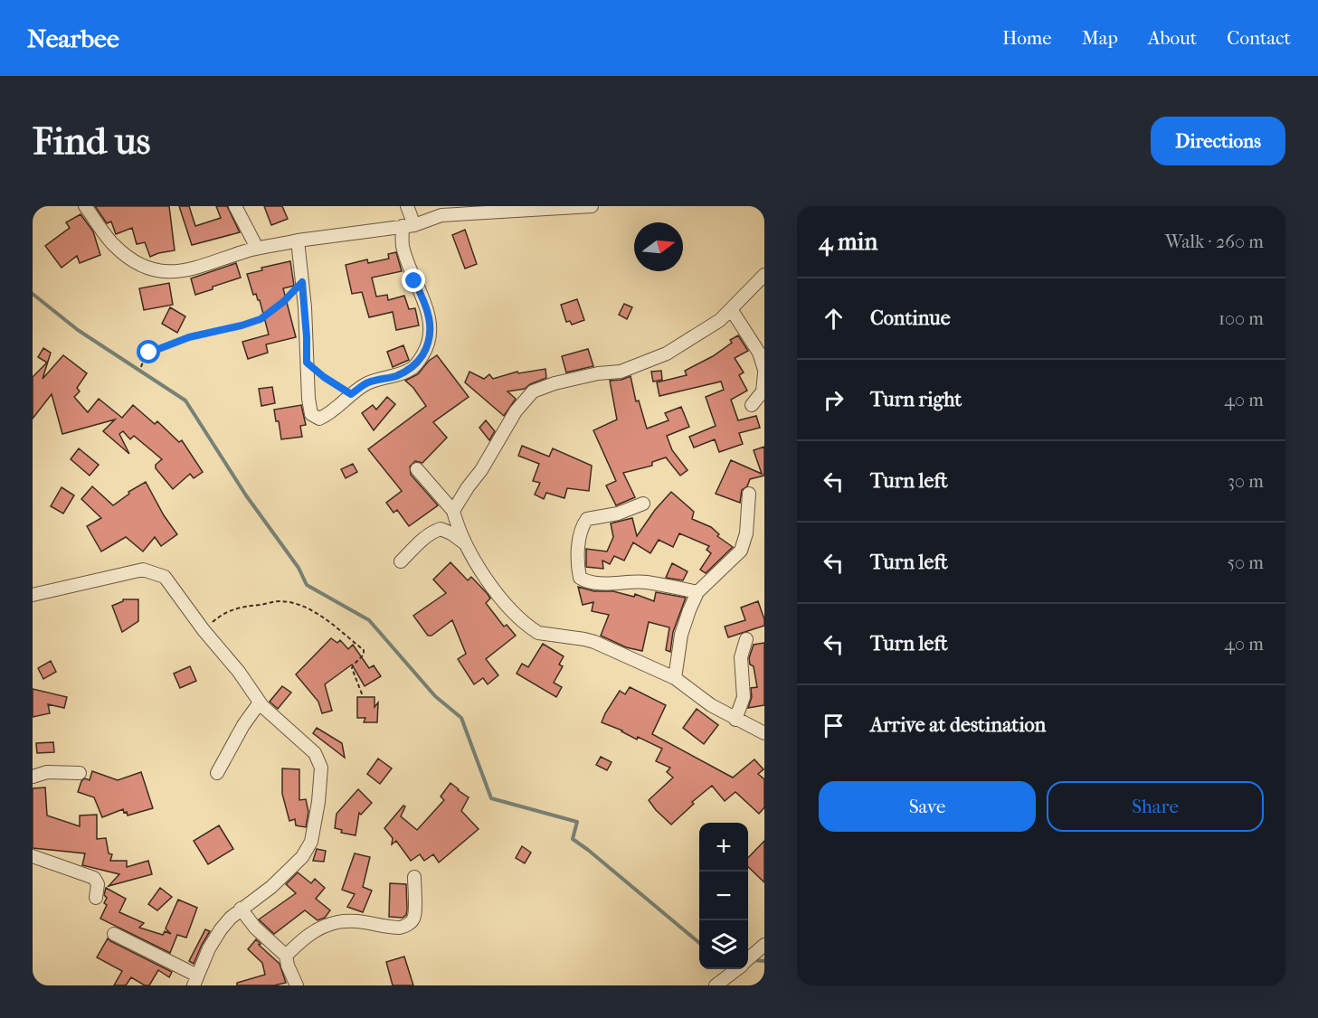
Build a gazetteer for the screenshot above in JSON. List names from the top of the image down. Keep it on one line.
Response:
{"north":"right","page":{"header":"Nearbee","nav":["Home","Map","About","Contact"],"buttons":["Directions",["Save","Share"]],"title":"Find us","heading":["4 min","Walk · 260 m"],"list":[["Continue","100 m"],["Turn right","40 m"],["Turn left","30 m"],["Turn left","50 m"],["Turn left","40 m"],"Arrive at destination"],"map_buttons":["+","−"]}}
